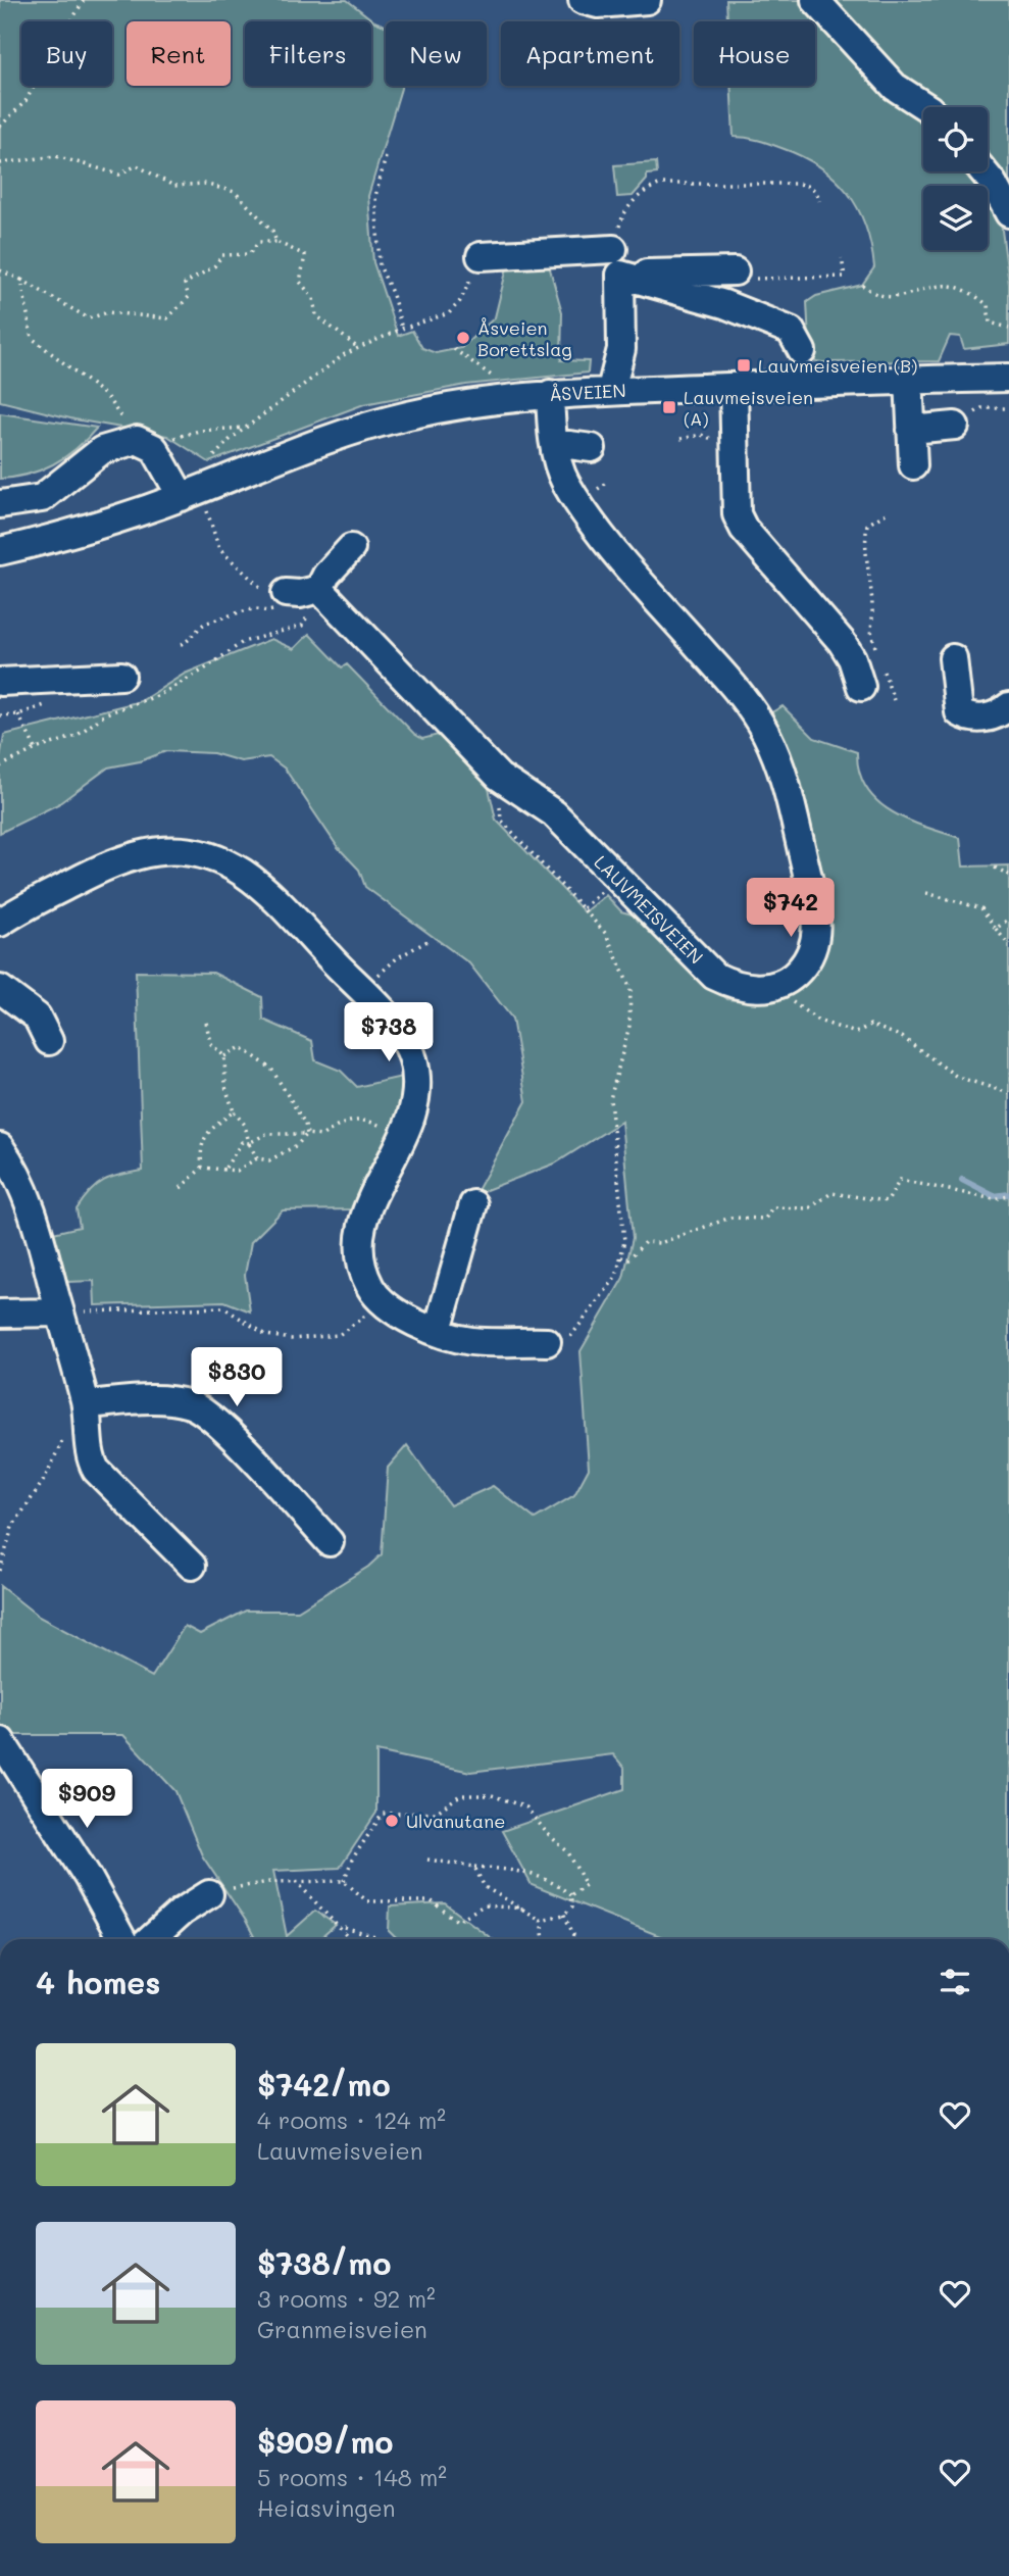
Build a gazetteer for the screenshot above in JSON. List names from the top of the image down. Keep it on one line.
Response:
{"streets":{"street":["ÅSVEIEN","LAUVMEISVEIEN"]},"places":{"other":["Åsveien Borettslag","Ulvanutane"],"transit":["Lauvmeisveien (B)","Lauvmeisveien (A)"]},"page":{"chip":["Buy","Rent","Filters","New","Apartment","House"],"price":["$742","$738","$830","$909"],"heading":"4 homes","list":[{"name":"$742/mo","note":"4 rooms · 124 m² · Lauvmeisveien"},{"name":"$738/mo","note":"3 rooms · 92 m² · Granmeisveien"},{"name":"$909/mo","note":"5 rooms · 148 m² · Heiasvingen"}]}}
